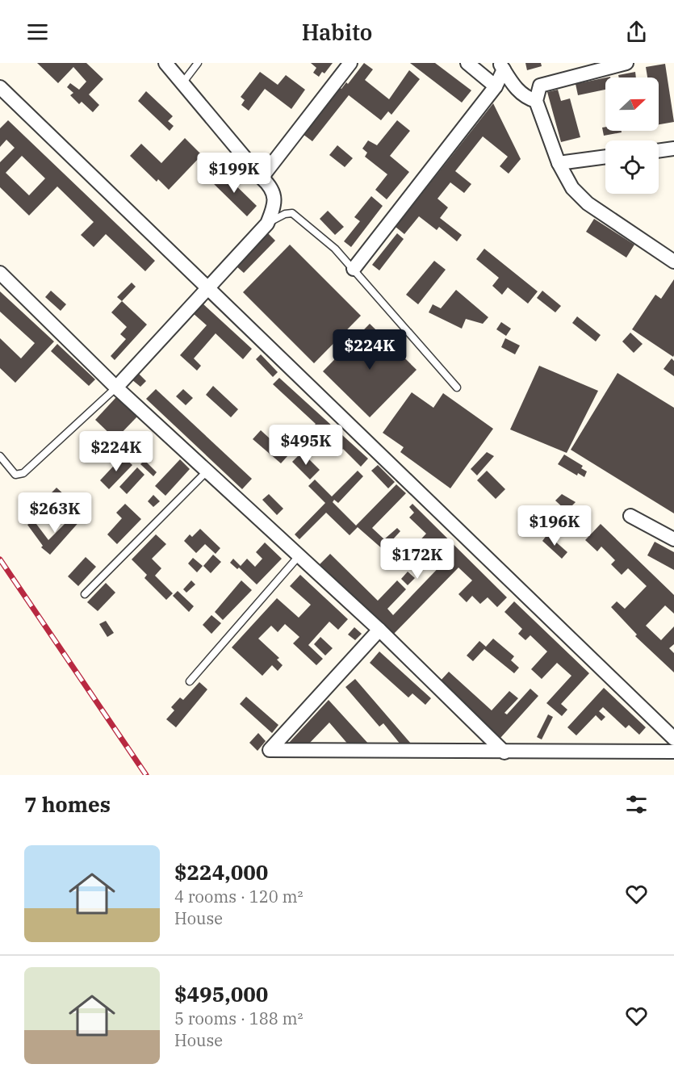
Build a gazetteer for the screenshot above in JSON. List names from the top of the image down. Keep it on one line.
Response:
{"north":"right","page":{"header":"Habito","price":["$199K","$224K","$495K","$224K","$263K","$196K","$172K"],"heading":"7 homes","list":[{"name":"$224,000","note":"4 rooms · 120 m² · House"},{"name":"$495,000","note":"5 rooms · 188 m² · House"}]}}
